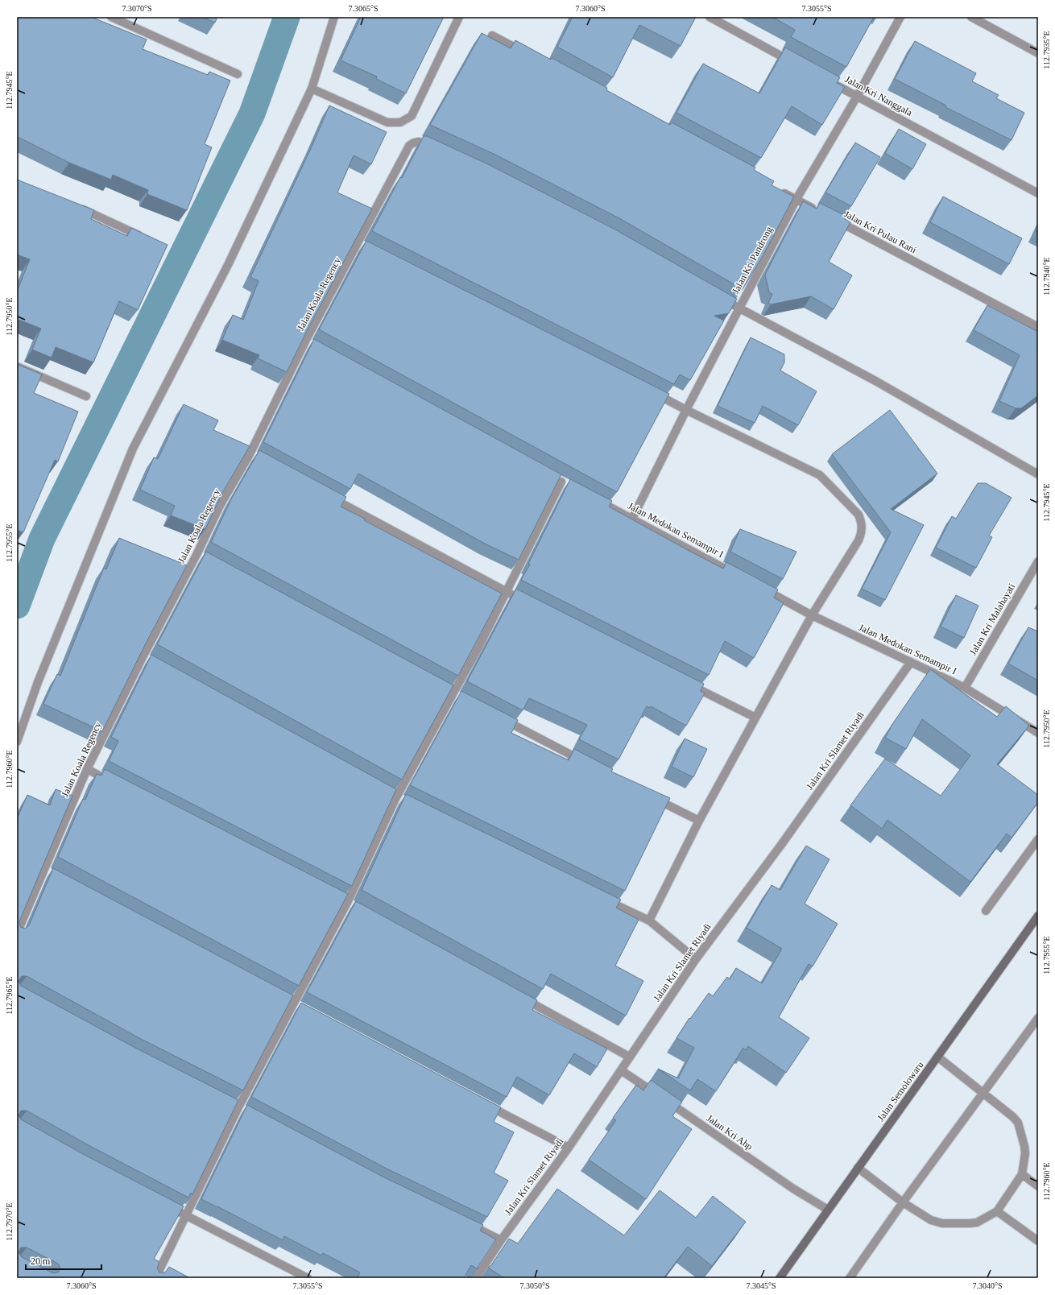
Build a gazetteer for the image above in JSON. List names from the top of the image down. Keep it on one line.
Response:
{"streets":{"main road":["Jalan Semolowaru"],"street":["Jalan Kri Nanggala","Jalan Kri Pulau Rani","Jalan Kri Pandrong","Jalan Koala Regency","Jalan Medokan Semampir I","Jalan Kri Malahayati","Jalan Kri Slamet Riyadi","Jalan Kri Ahp"]},"crossings":[["Jalan Kri Nanggala","Jalan Kri Pandrong"],["Jalan Kri Pandrong","Jalan Medokan Semampir I"],["Jalan Medokan Semampir I","Jalan Kri Malahayati"],["Jalan Medokan Semampir I","Jalan Kri Slamet Riyadi"],["Jalan Kri Slamet Riyadi","Jalan Kri Ahp"],["Jalan Semolowaru","Jalan Kri Ahp"]],"scale_bar":"20 m","coordinates":["7.3070°S","7.3065°S","7.3060°S","7.3055°S","112.7935°E","112.7945°E","112.7940°E","112.7950°E","112.7955°E","112.7960°E","112.7965°E","112.7970°E","7.3050°S","7.3045°S","7.3040°S"]}
